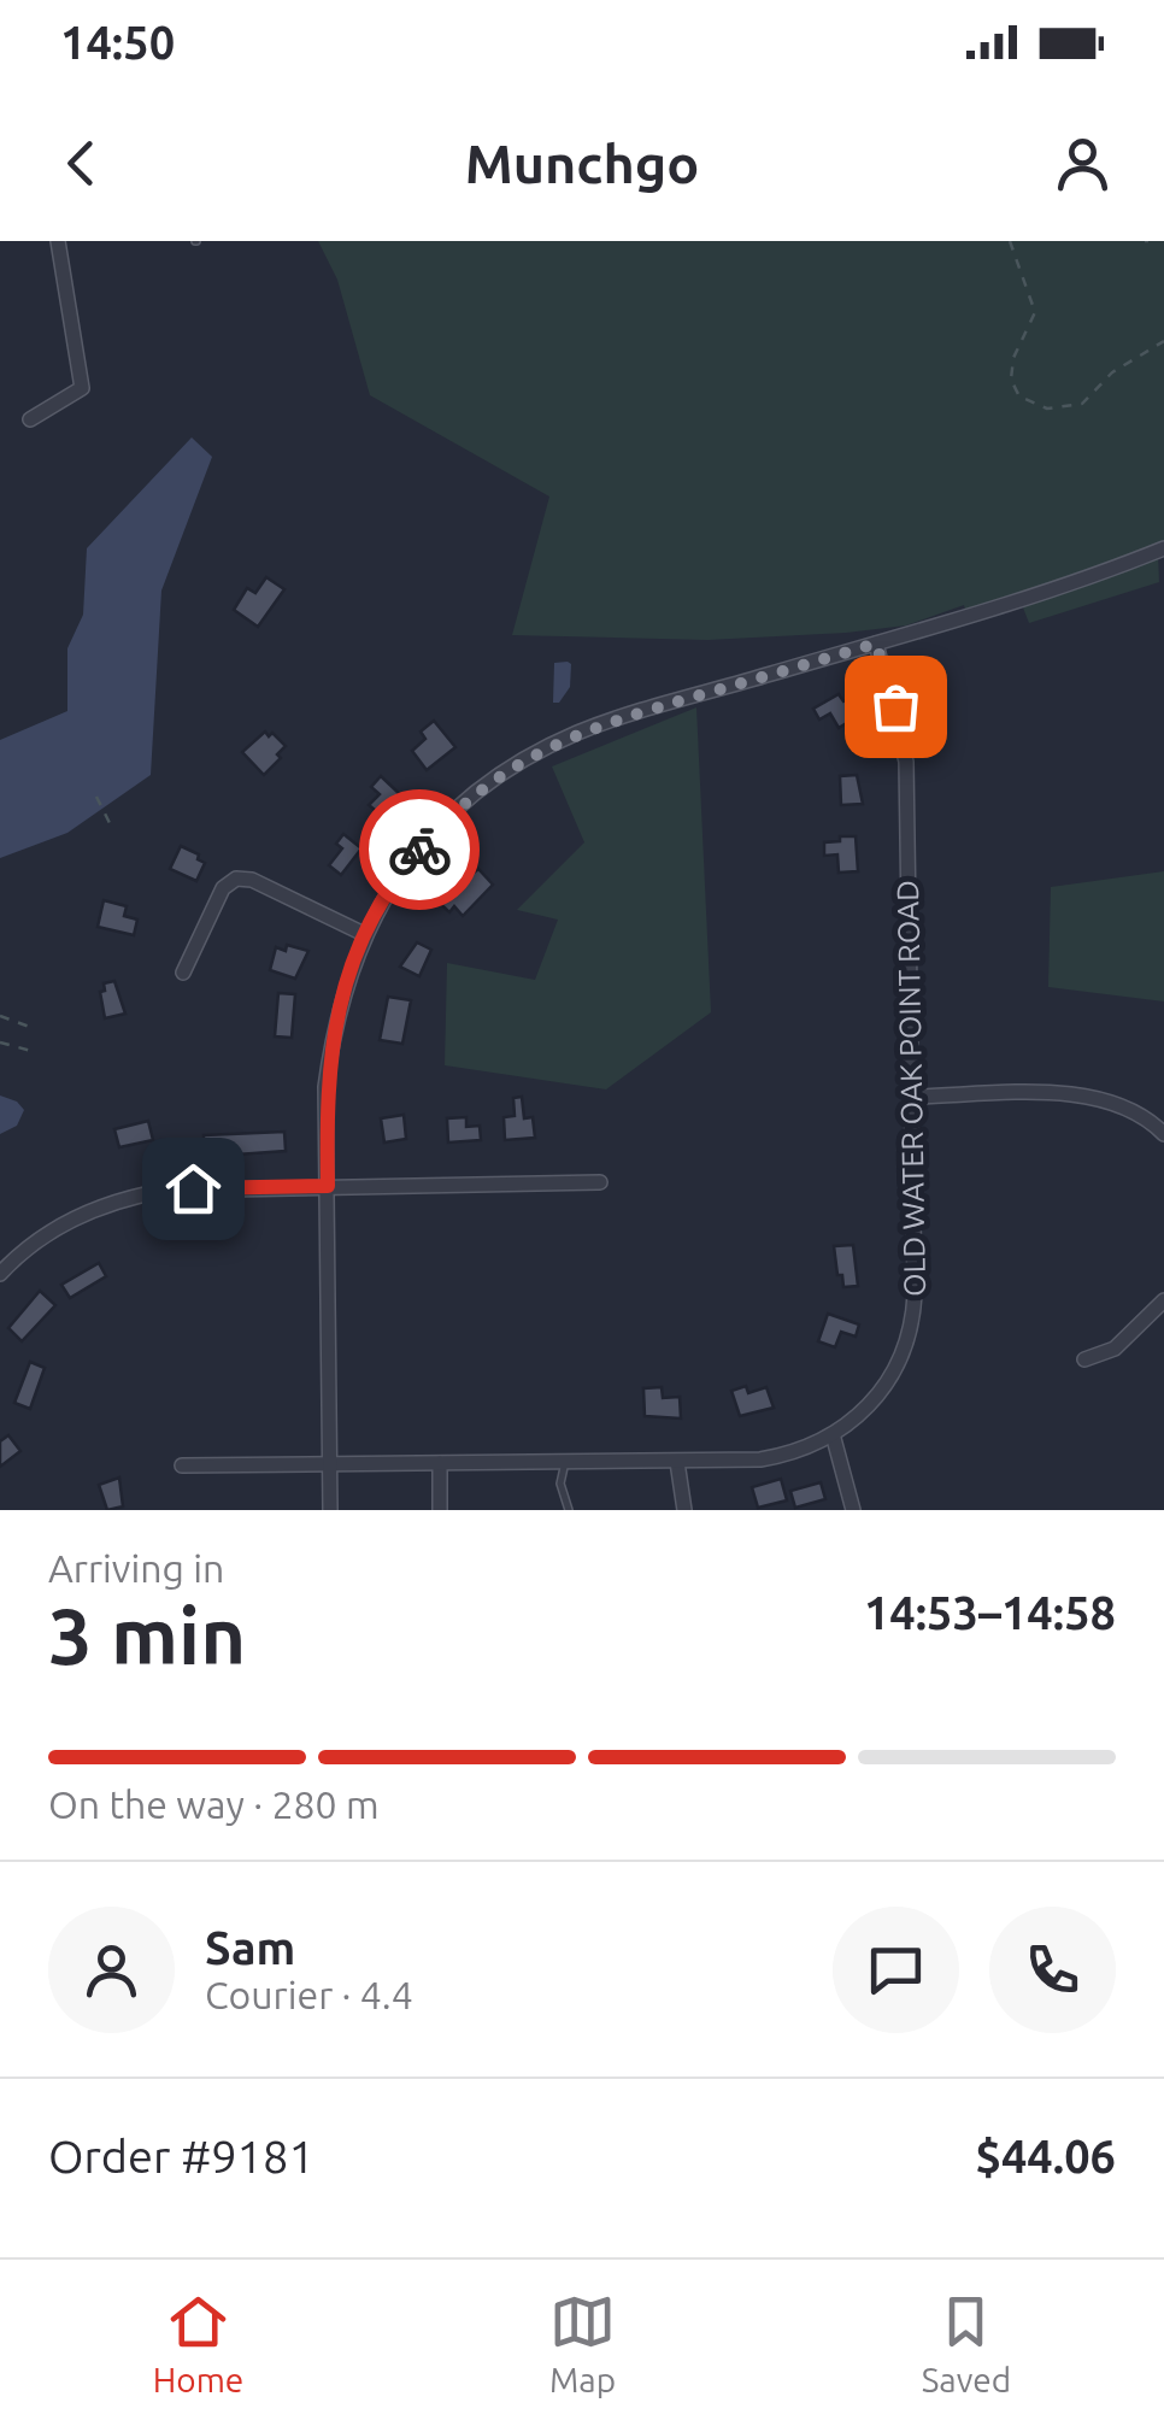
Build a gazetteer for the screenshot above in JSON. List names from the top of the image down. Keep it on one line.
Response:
{"streets":{"street":["OLD WATER OAK POINT ROAD"]},"page":{"status":"14:50","header":"Munchgo","heading":["3 min","Arriving in","14:53–14:58"],"panel":["Sam","Courier · 4.4","Order #9181","$44.06"],"bar":"On the way · 280 m","tabs":["Home","Map","Saved"]}}
